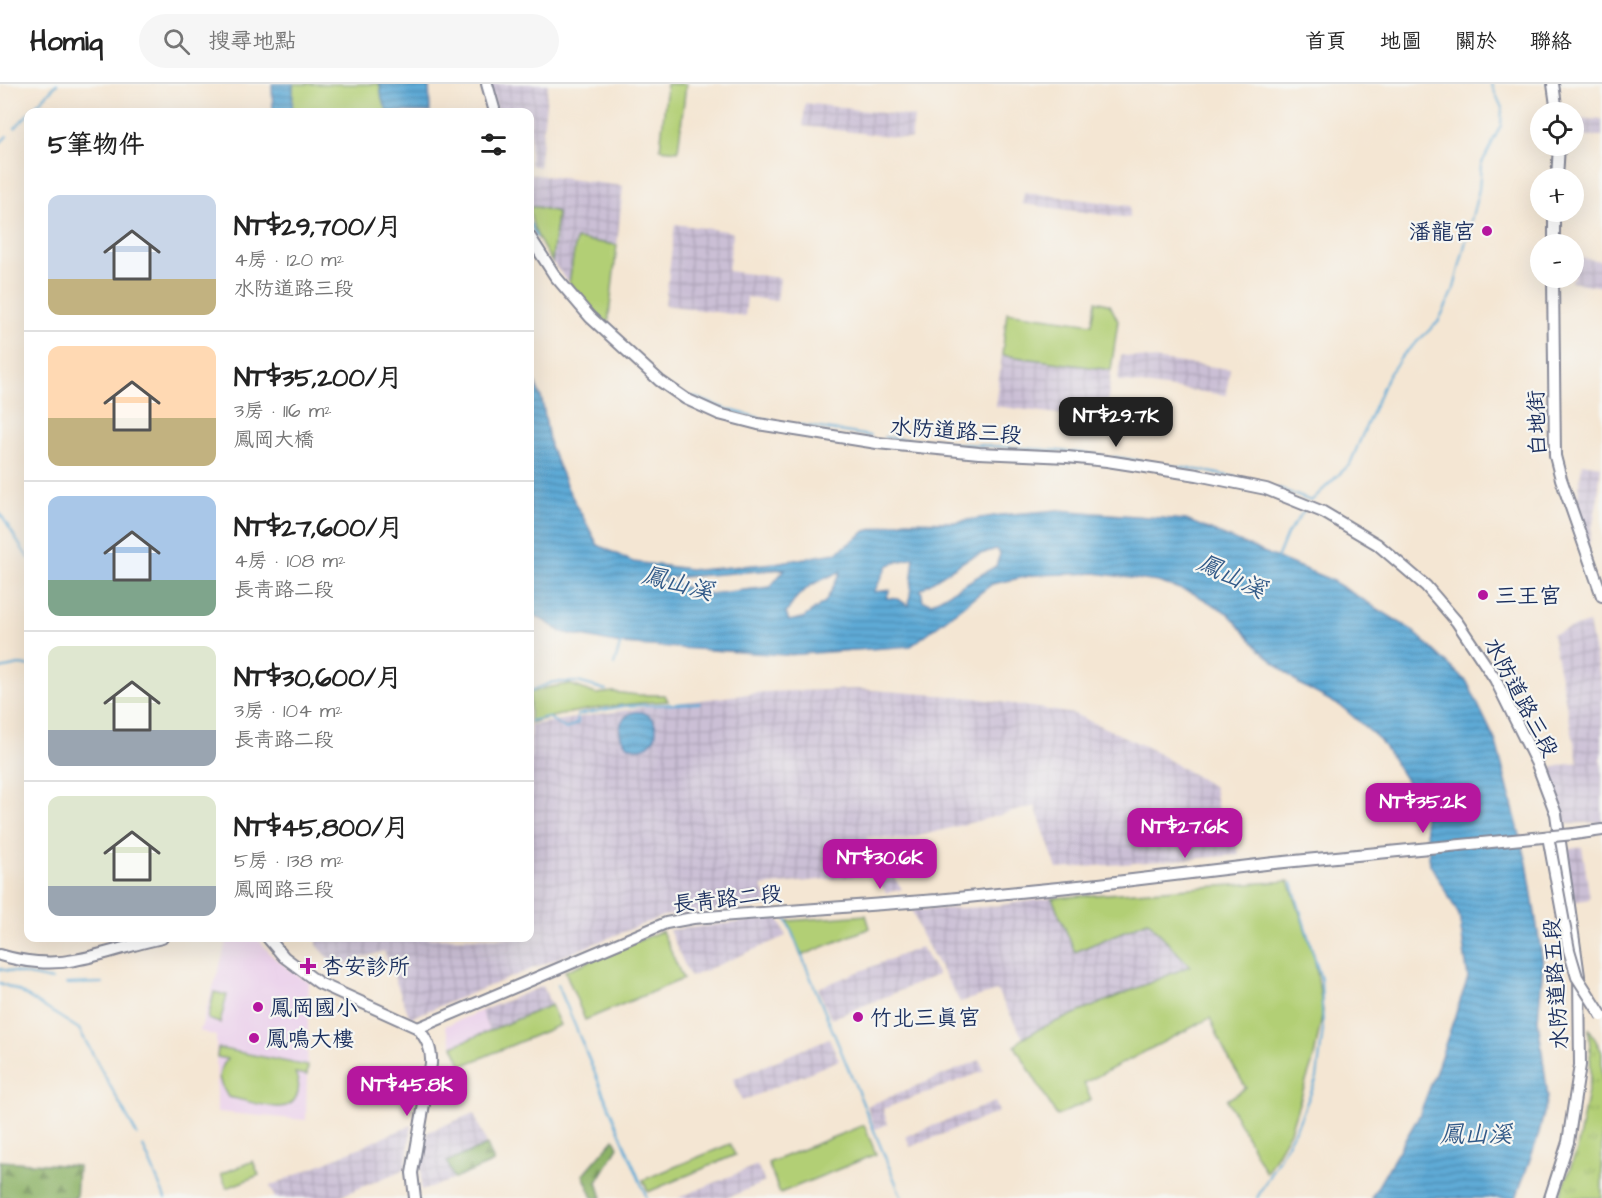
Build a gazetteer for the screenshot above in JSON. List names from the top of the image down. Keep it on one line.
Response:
{"streets":{"street":["白地街","水防道路三段","長青路二段","水防道路五段"]},"crossings":[["水防道路三段","水防道路五段"]],"water":["鳳山溪"],"places":{"other":["潘龍宫","三王宮","鳳岡國小","竹北三真宮","鳳鳴大樓"],"health":["杏安診所"]},"page":{"header":"Homiq","search":"搜尋地點","nav":["首頁","地圖","關於","聯絡"],"map_buttons":["+","−"],"heading":"5筆物件","list":[{"name":"NT$29,700/月","note":"4房 · 120 m² · 水防道路三段"},{"name":"NT$35,200/月","note":"3房 · 116 m² · 鳳岡大橋"},{"name":"NT$27,600/月","note":"4房 · 108 m² · 長青路二段"},{"name":"NT$30,600/月","note":"3房 · 104 m² · 長青路二段"},{"name":"NT$45,800/月","note":"5房 · 138 m² · 鳳岡路三段"}],"price":["NT$29.7K","NT$35.2K","NT$27.6K","NT$30.6K","NT$45.8K"]}}
